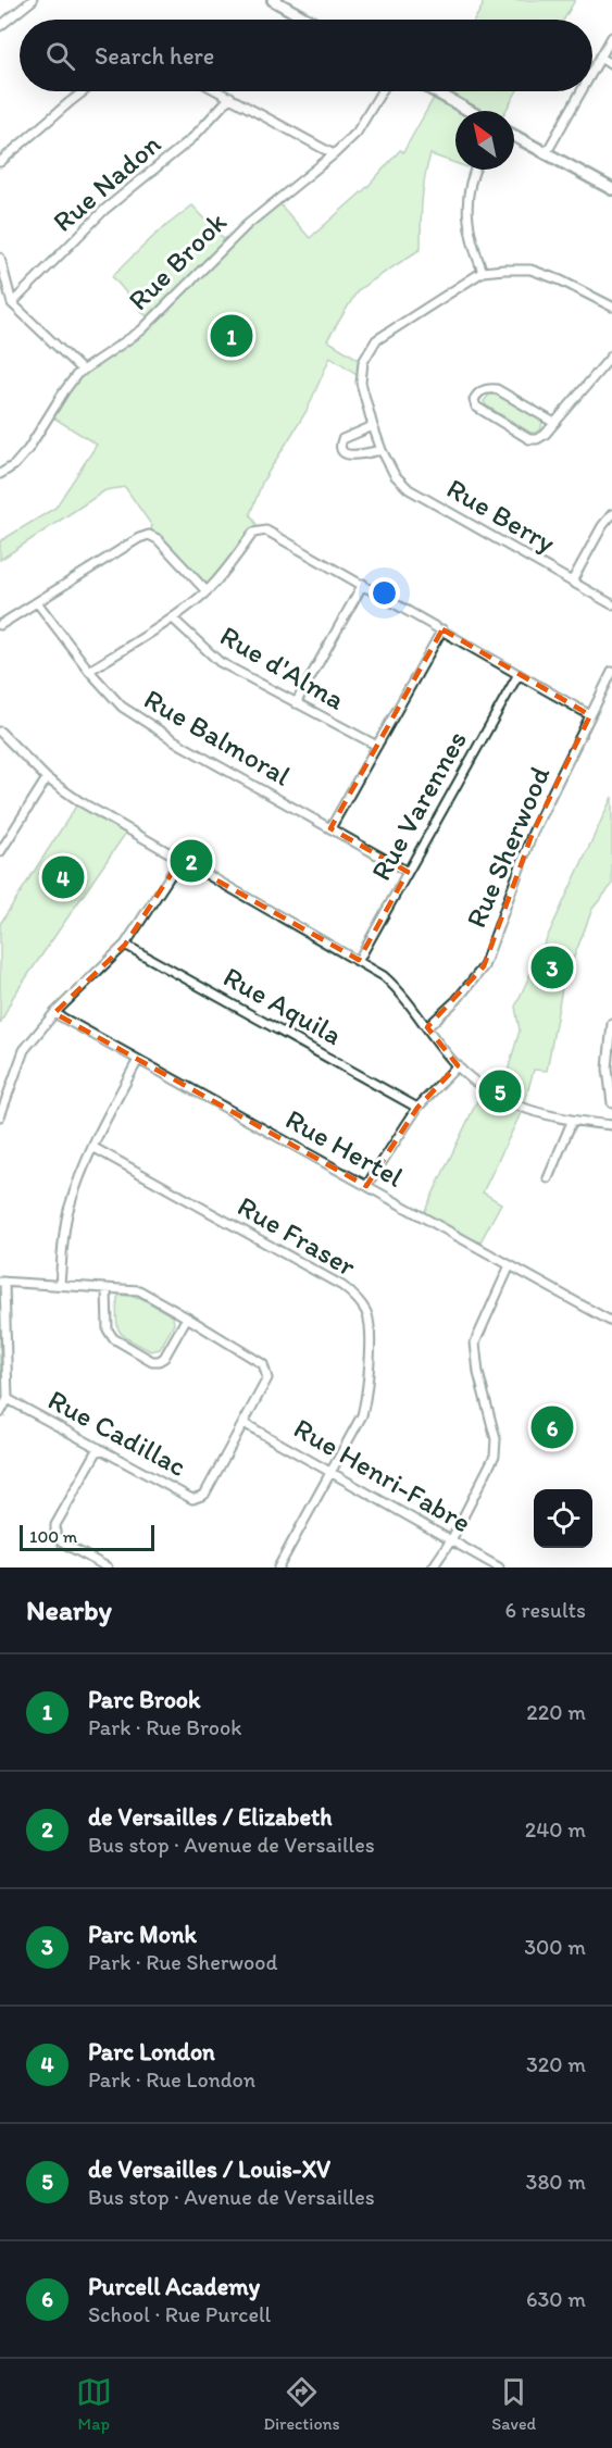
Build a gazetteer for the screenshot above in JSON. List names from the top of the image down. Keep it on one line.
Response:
{"streets":{"street":["Rue Nadon","Rue Brook","Rue Berry","Rue d'Alma","Rue Balmoral","Rue Varennes","Rue Sherwood","Rue Aquila","Rue Hertel","Rue Fraser","Rue Cadillac","Rue Henri-Fabre"]},"crossings":[["Rue Balmoral","Rue Varennes"],["Rue Fraser","Rue Henri-Fabre"],["Rue Cadillac","Rue Henri-Fabre"]],"scale_bar":"100 m","north":"top left","page":{"search":"Search here","pins":["1","2","4","3","5","6"],"scale":"100 m","heading":["Nearby","6 results"],"list":[{"mark":"1","name":"Parc Brook","note":"Park · Rue Brook","value":"220 m"},{"mark":"2","name":"de Versailles / Elizabeth","note":"Bus stop · Avenue de Versailles","value":"240 m"},{"mark":"3","name":"Parc Monk","note":"Park · Rue Sherwood","value":"300 m"},{"mark":"4","name":"Parc London","note":"Park · Rue London","value":"320 m"},{"mark":"5","name":"de Versailles / Louis-XV","note":"Bus stop · Avenue de Versailles","value":"380 m"},{"mark":"6","name":"Purcell Academy","note":"School · Rue Purcell","value":"630 m"}],"nav":["Map","Directions","Saved"]}}
